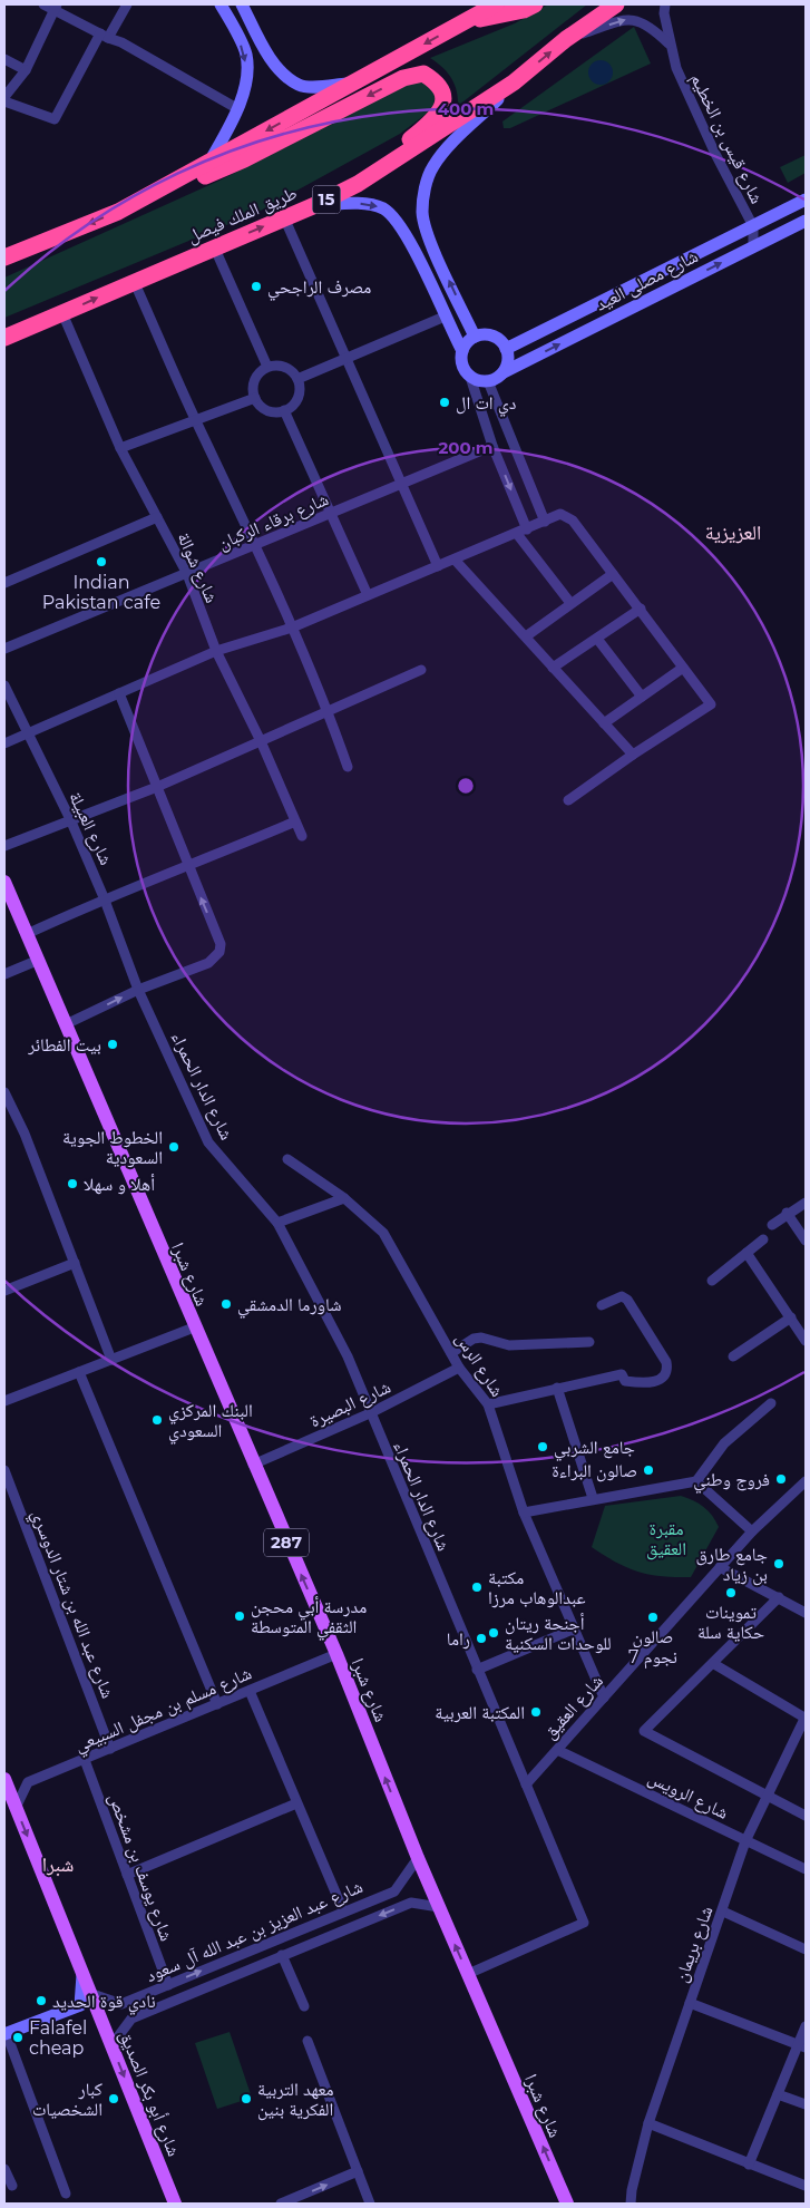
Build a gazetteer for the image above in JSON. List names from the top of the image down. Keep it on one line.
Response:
{"streets":{"highway":["15","طريق الملك فيصل"],"main road":["شارع شبرا","287","شارع أبو بكر الصديق"],"street":["شارع قيس بن الخطيم","شارع مصلى العيد","شارع برقاء الركبان","شارع شوالة","شارع العبيلة","شارع الدار الحمراء","شارع الرس","شارع البصيرة","شارع عبد الله بن شتار الدوسري","شارع العقيق","شارع مسلم بن مجفل السبيعي","شارع الرويس","شارع يوسف بن مشخص","شارع عبد العزيز بن عبد الله آل سعود","شارع بريمان"]},"crossings":[["شارع قيس بن الخطيم","شارع مصلى العيد"],["طريق الملك فيصل","شارع شوالة"],["شارع برقاء الركبان","شارع شوالة"],["شارع العبيلة","شارع الدار الحمراء"],["شارع الدار الحمراء","شارع شبرا"],["شارع الدار الحمراء","شارع البصيرة"],["شارع الدار الحمراء","شارع العقيق"],["شارع شبرا","شارع البصيرة"],["شارع شبرا","شارع مسلم بن مجفل السبيعي"],["شارع شبرا","شارع عبد العزيز بن عبد الله آل سعود"],["شارع الرس","شارع البصيرة"],["شارع الرس","شارع العقيق"],["شارع عبد الله بن شتار الدوسري","شارع مسلم بن مجفل السبيعي"],["شارع العقيق","شارع الرويس"],["شارع مسلم بن مجفل السبيعي","شارع يوسف بن مشخص"],["شارع مسلم بن مجفل السبيعي","شارع أبو بكر الصديق"],["شارع الرويس","شارع بريمان"],["شارع يوسف بن مشخص","شارع عبد العزيز بن عبد الله آل سعود"],["شارع عبد العزيز بن عبد الله آل سعود","شارع أبو بكر الصديق"]],"one_way":["شارع شبرا","شارع أبو بكر الصديق"],"districts":["العزيزية","شبرا"],"parks":["مقبرة العقيق"],"places":["مصرف الراجحي","دي ات ال","Indian Pakistan cafe","بيت الفطائر","الخطوط الجوية السعودية","أهلا و سهلا","شاورما الدمشقي","البنك المركزي السعودي","جامع الشربي","صالون البراءة","فروج وطني","جامع طارق بن زياد","مكتبة عبدالوهاب مرزا","تموينات حكاية سلة","مدرسة أبي محجن الثقفي المتوسطة","صالون 7 نجوم","أجنحة ريتان للوحدات السكنية","راما","المكتبة العربية","نادي قوة الحديد","Falafel cheap","كبار الشخصيات","معهد التربية الفكرية بنين"],"rings":["400 m","200 m"]}
